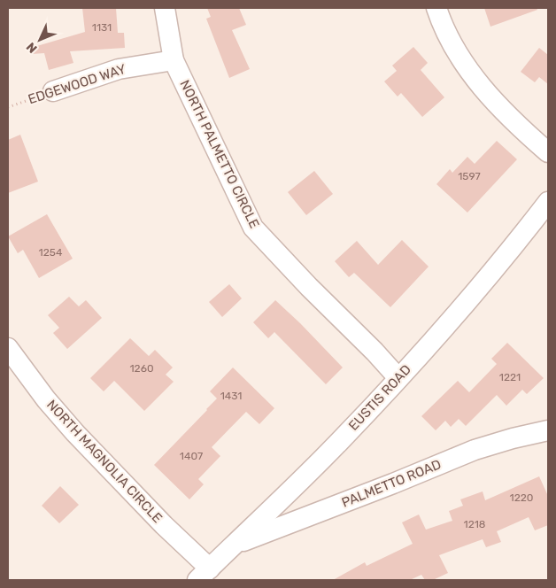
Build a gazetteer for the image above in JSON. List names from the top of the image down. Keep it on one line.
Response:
{"streets":{"street":["EDGEWOOD WAY","NORTH PALMETTO CIRCLE","EUSTIS ROAD","NORTH MAGNOLIA CIRCLE","PALMETTO ROAD"]},"crossings":[["EDGEWOOD WAY","NORTH PALMETTO CIRCLE"],["NORTH PALMETTO CIRCLE","EUSTIS ROAD"],["EUSTIS ROAD","NORTH MAGNOLIA CIRCLE"],["EUSTIS ROAD","PALMETTO ROAD"]],"house_numbers":["1131","1597","1254","1260","1221","1431","1407","1220","1218"],"north":"bottom left"}
